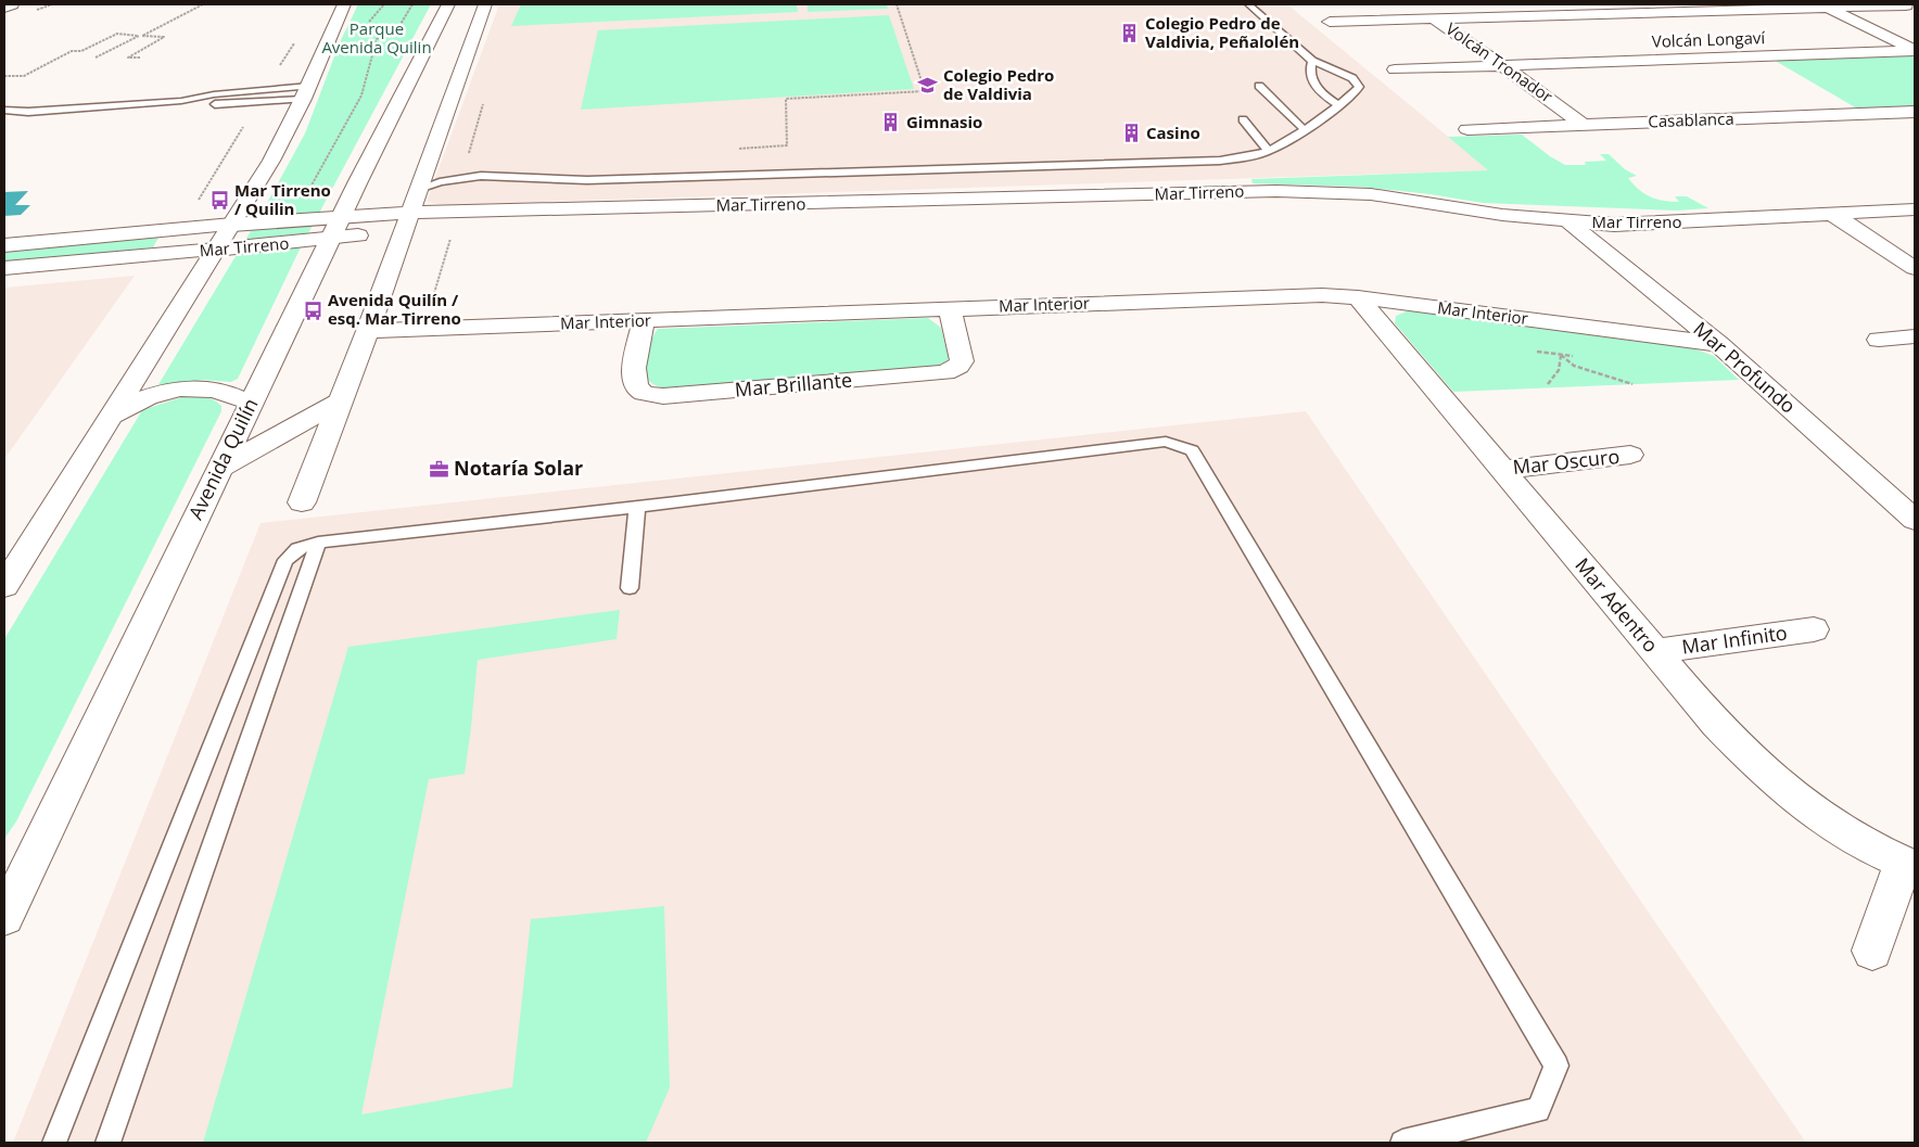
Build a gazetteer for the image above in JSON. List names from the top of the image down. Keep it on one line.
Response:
{"streets":{"street":["Volcán Longaví","Volcán Tronador","Casablanca","Mar Tirreno","Mar Interior","Mar Profundo","Mar Brillante","Avenida Quilín","Mar Oscuro","Mar Adentro","Mar Infinito"]},"crossings":[["Volcán Longaví","Volcán Tronador"],["Volcán Tronador","Casablanca"],["Mar Tirreno","Mar Profundo"],["Mar Tirreno","Avenida Quilín"],["Mar Interior","Mar Profundo"],["Mar Interior","Mar Brillante"],["Mar Interior","Mar Adentro"],["Mar Oscuro","Mar Adentro"],["Mar Adentro","Mar Infinito"]],"parks":["Parque Avenida Quilin"],"places":{"building":["Colegio Pedro de Valdivia, Peñalolén","Gimnasio","Casino"],"school or university":["Colegio Pedro de Valdivia"],"bus stop":["Mar Tirreno / Quilin","Avenida Quilín / esq. Mar Tirreno"],"office":["Notaría Solar"]}}
